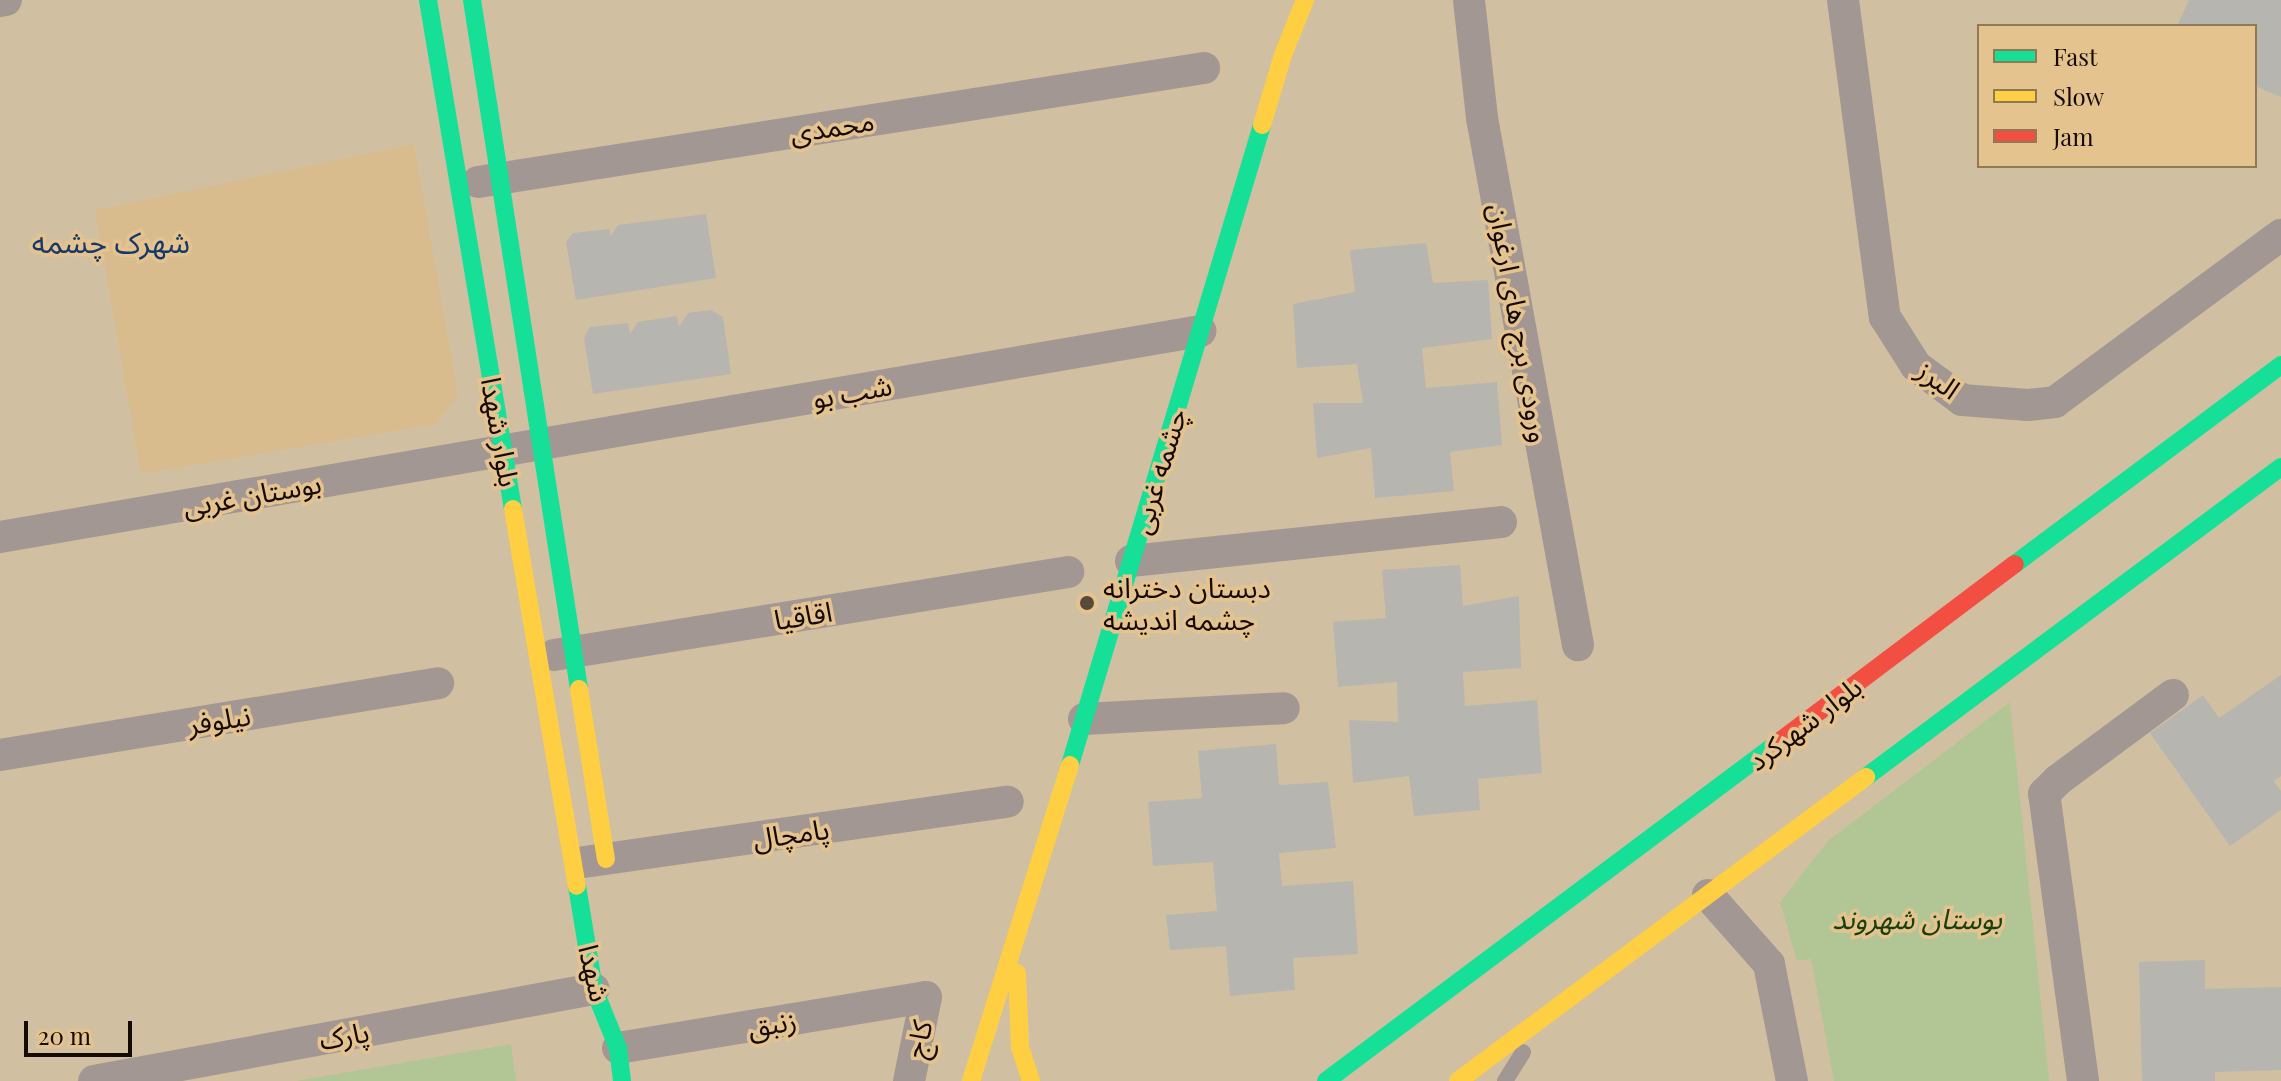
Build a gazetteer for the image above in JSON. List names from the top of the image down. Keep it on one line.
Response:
{"streets":{"street":["محمدی","ورودی برج های ارغوان","البرز","شب بو","بلوار شهدا","چشمه غربی","بوستان غربی","اقاقیا","نیلوفر","بلوار شهرکرد","پامچال","شهدا","زنبق","پارک","کاج"]},"crossings":[["محمدی","بلوار شهدا"],["شب بو","بلوار شهدا"],["شب بو","چشمه غربی"],["شب بو","بوستان غربی"],["بلوار شهدا","بوستان غربی"],["بلوار شهدا","اقاقیا"],["بلوار شهدا","پامچال"],["بلوار شهدا","شهدا"],["پامچال","شهدا"],["شهدا","زنبق"],["شهدا","پارک"],["زنبق","کاج"]],"districts":["شهرک چشمه"],"parks":["بوستان شهروند"],"places":["دبستان دخترانه چشمه اندیشه"],"legend":["Fast","Slow","Jam"],"scale_bar":"20 m"}
